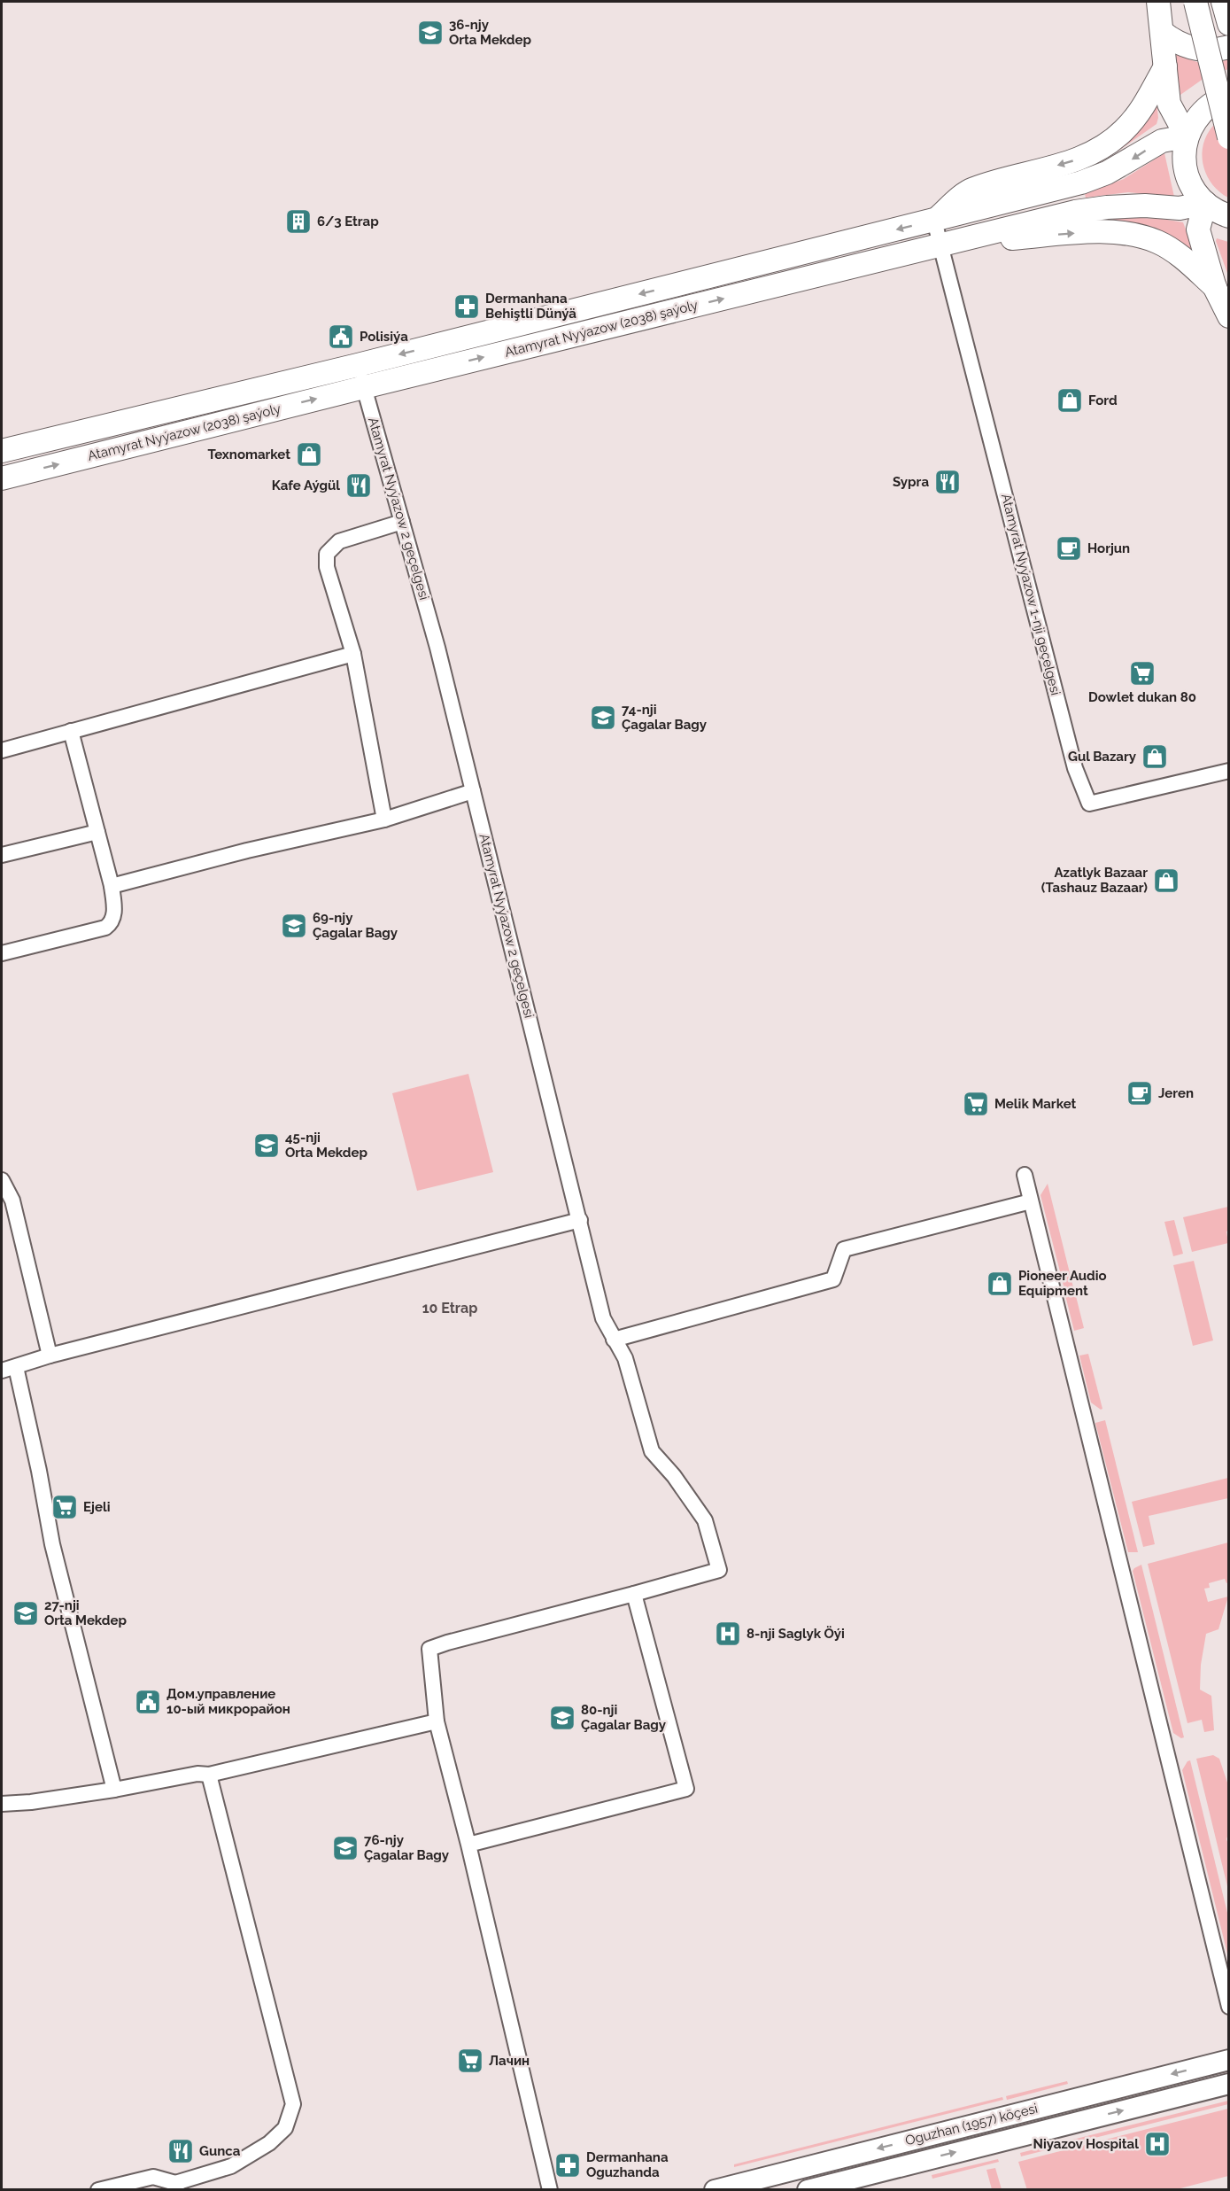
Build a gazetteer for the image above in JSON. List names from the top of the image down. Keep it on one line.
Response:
{"streets":{"main road":["Atamyrat Nyýazow (2038) şaýoly","Oguzhan (1957) köçesi"],"street":["Atamyrat Nyýazow 2 geçelgesi","Atamyrat Nyýazow 1-nji geçelgesi"]},"crossings":[["Atamyrat Nyýazow (2038) şaýoly","Atamyrat Nyýazow 2 geçelgesi"],["Atamyrat Nyýazow (2038) şaýoly","Atamyrat Nyýazow 1-nji geçelgesi"]],"districts":["10 Etrap"],"places":{"school or university":["36-njy Orta Mekdep","74-nji Çagalar Bagy","69-njy Çagalar Bagy","45-nji Orta Mekdep","27-nji Orta Mekdep","80-nji Çagalar Bagy","76-njy Çagalar Bagy"],"building":["6/3 Etrap"],"pharmacy":["Dermanhana Behiştli Dünýä","Dermanhana Oguzhanda"],"public building":["Polisiýa","Дом.управление 10-ый микрорайон"],"shop":["Ford","Texnomarket","Gul Bazary","Azatlyk Bazaar (Tashauz Bazaar)","Pioneer Audio Equipment"],"restaurant":["Sypra","Kafe Aýgül","Gunca"],"cafe":["Horjun","Jeren"],"supermarket":["Dowlet dukan 80","Melik Market","Ejeli","Лачин"],"hospital":["8-nji Saglyk Öýi","Niyazov Hospital"]}}
